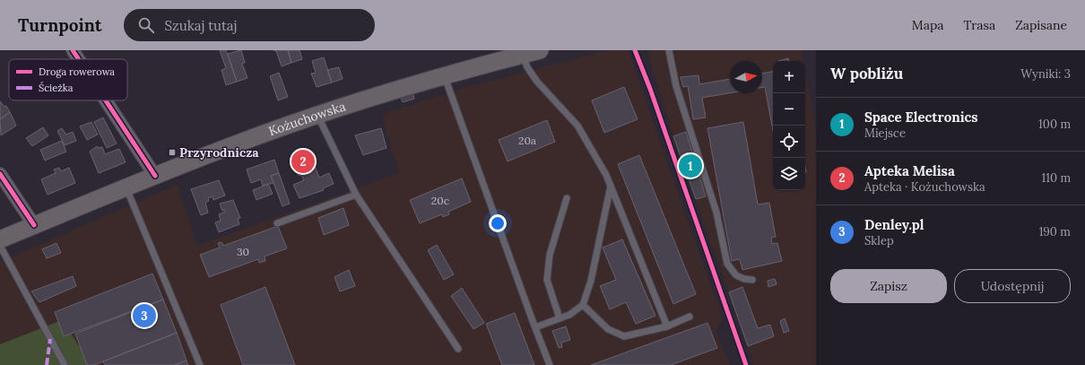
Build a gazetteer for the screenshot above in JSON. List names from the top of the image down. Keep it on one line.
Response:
{"streets":{"main road":["Kożuchowska"]},"places":{"transit":["Przyrodnicza"]},"house_numbers":["20a","20c","30"],"legend":["Droga rowerowa","Ścieżka"],"north":"right","page":{"header":"Turnpoint","search":"Szukaj tutaj","nav":["Mapa","Trasa","Zapisane"],"heading":["W pobliżu","Wyniki: 3"],"map_buttons":["+","−"],"list":[{"mark":"1","name":"Space Electronics","note":"Miejsce","value":"100 m"},{"mark":"2","name":"Apteka Melisa","note":"Apteka · Kożuchowska","value":"110 m"},{"mark":"3","name":"Denley.pl","note":"Sklep","value":"190 m"}],"pins":["2","1","3"],"buttons":["Zapisz","Udostępnij"]}}
